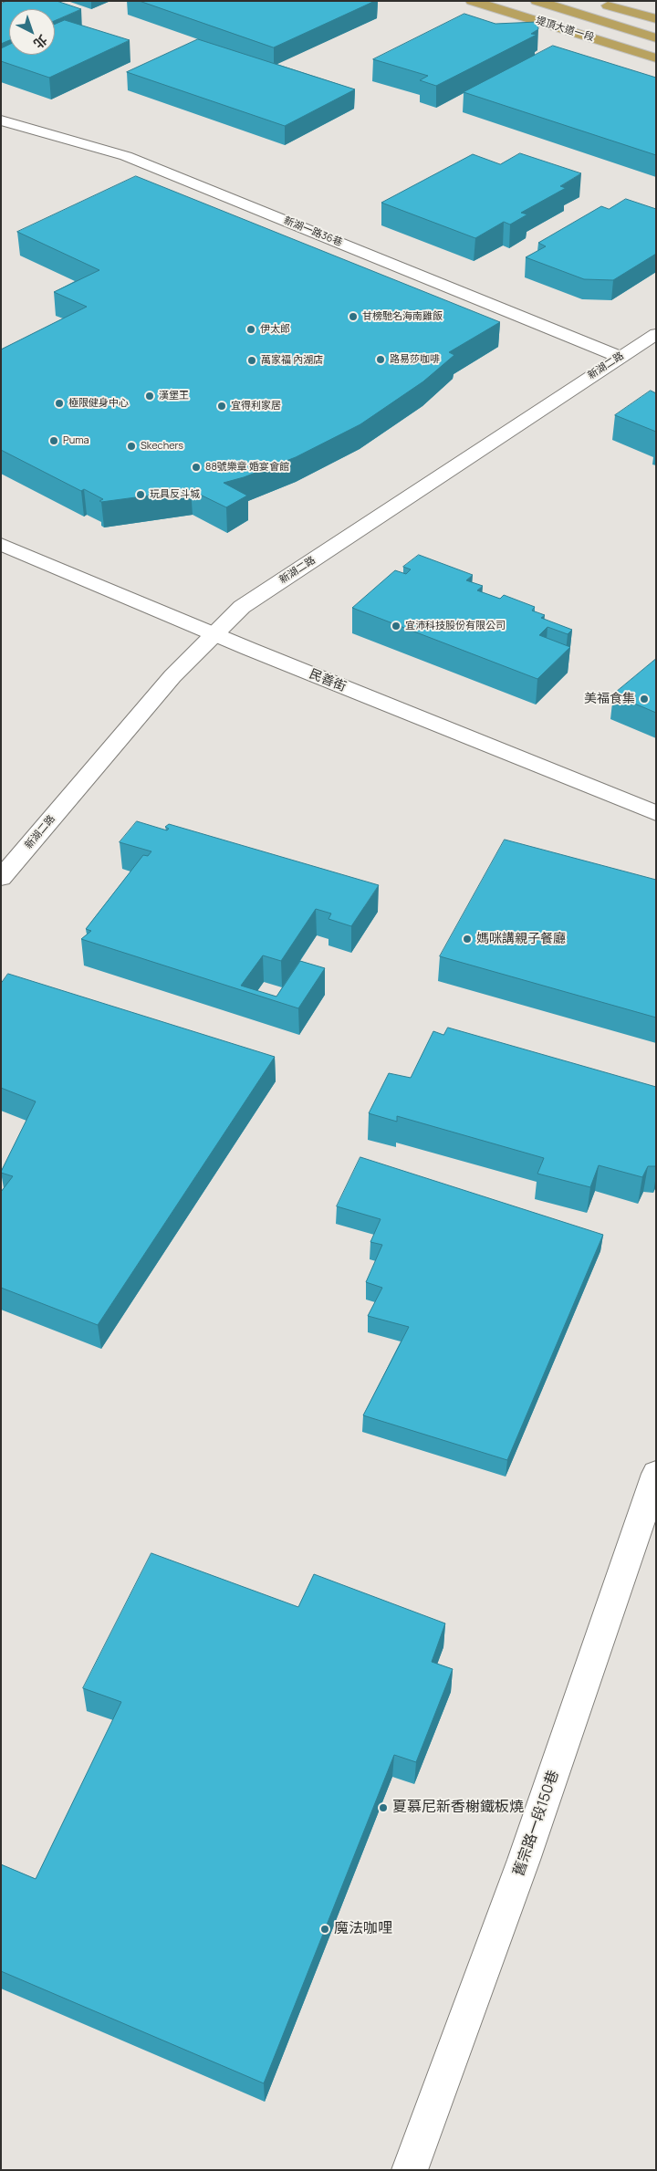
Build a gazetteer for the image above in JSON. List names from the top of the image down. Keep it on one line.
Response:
{"streets":{"highway":["堤頂大道一段"],"street":["新湖一路36巷","新湖二路","民善街","舊宗路一段150巷"]},"crossings":[["新湖一路36巷","新湖二路"],["新湖二路","民善街"]],"places":["甘榜馳名海南雞飯","伊太郎","路易莎咖啡","萬家福 內湖店","漢堡王","極限健身中心","宜得利家居","Puma","Skechers","88號樂章 婚宴會館","玩具反斗城","宜沛科技股份有限公司","美福食集","媽咪講親子餐廳","夏慕尼新香榭鐵板燒","魔法咖哩"],"north":"bottom right"}
